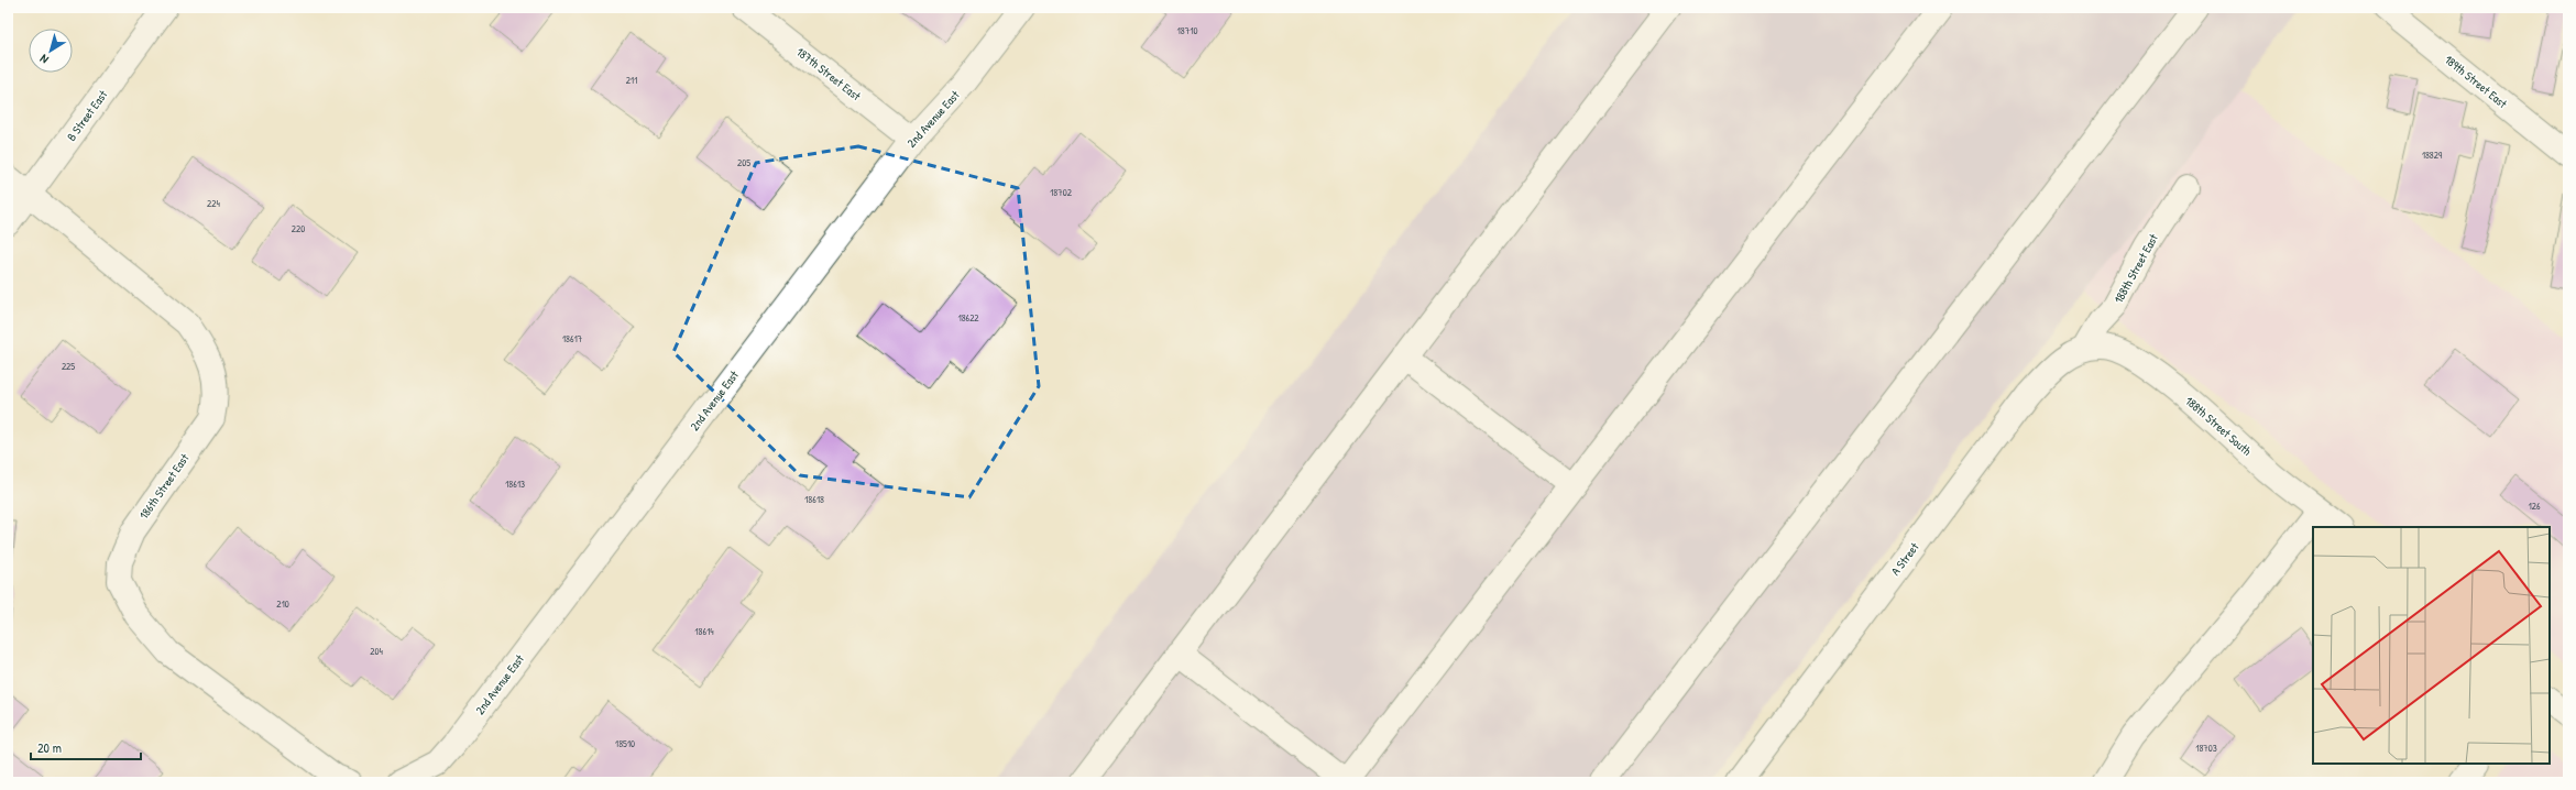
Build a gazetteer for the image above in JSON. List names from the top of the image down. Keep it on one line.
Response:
{"streets":{"street":["187th Street East","189th Street East","B Street East","2nd Avenue East","188th Street East","188th Street South","186th Street East","A Street"]},"crossings":[["187th Street East","2nd Avenue East"],["B Street East","186th Street East"],["188th Street East","188th Street South"],["188th Street East","A Street"],["188th Street South","A Street"]],"house_numbers":["18710","211","18829","205","18702","224","220","18622","18617","225","18613","18618","126","210","18614","204","18510","18703"],"scale_bar":"20 m","north":"bottom left"}
